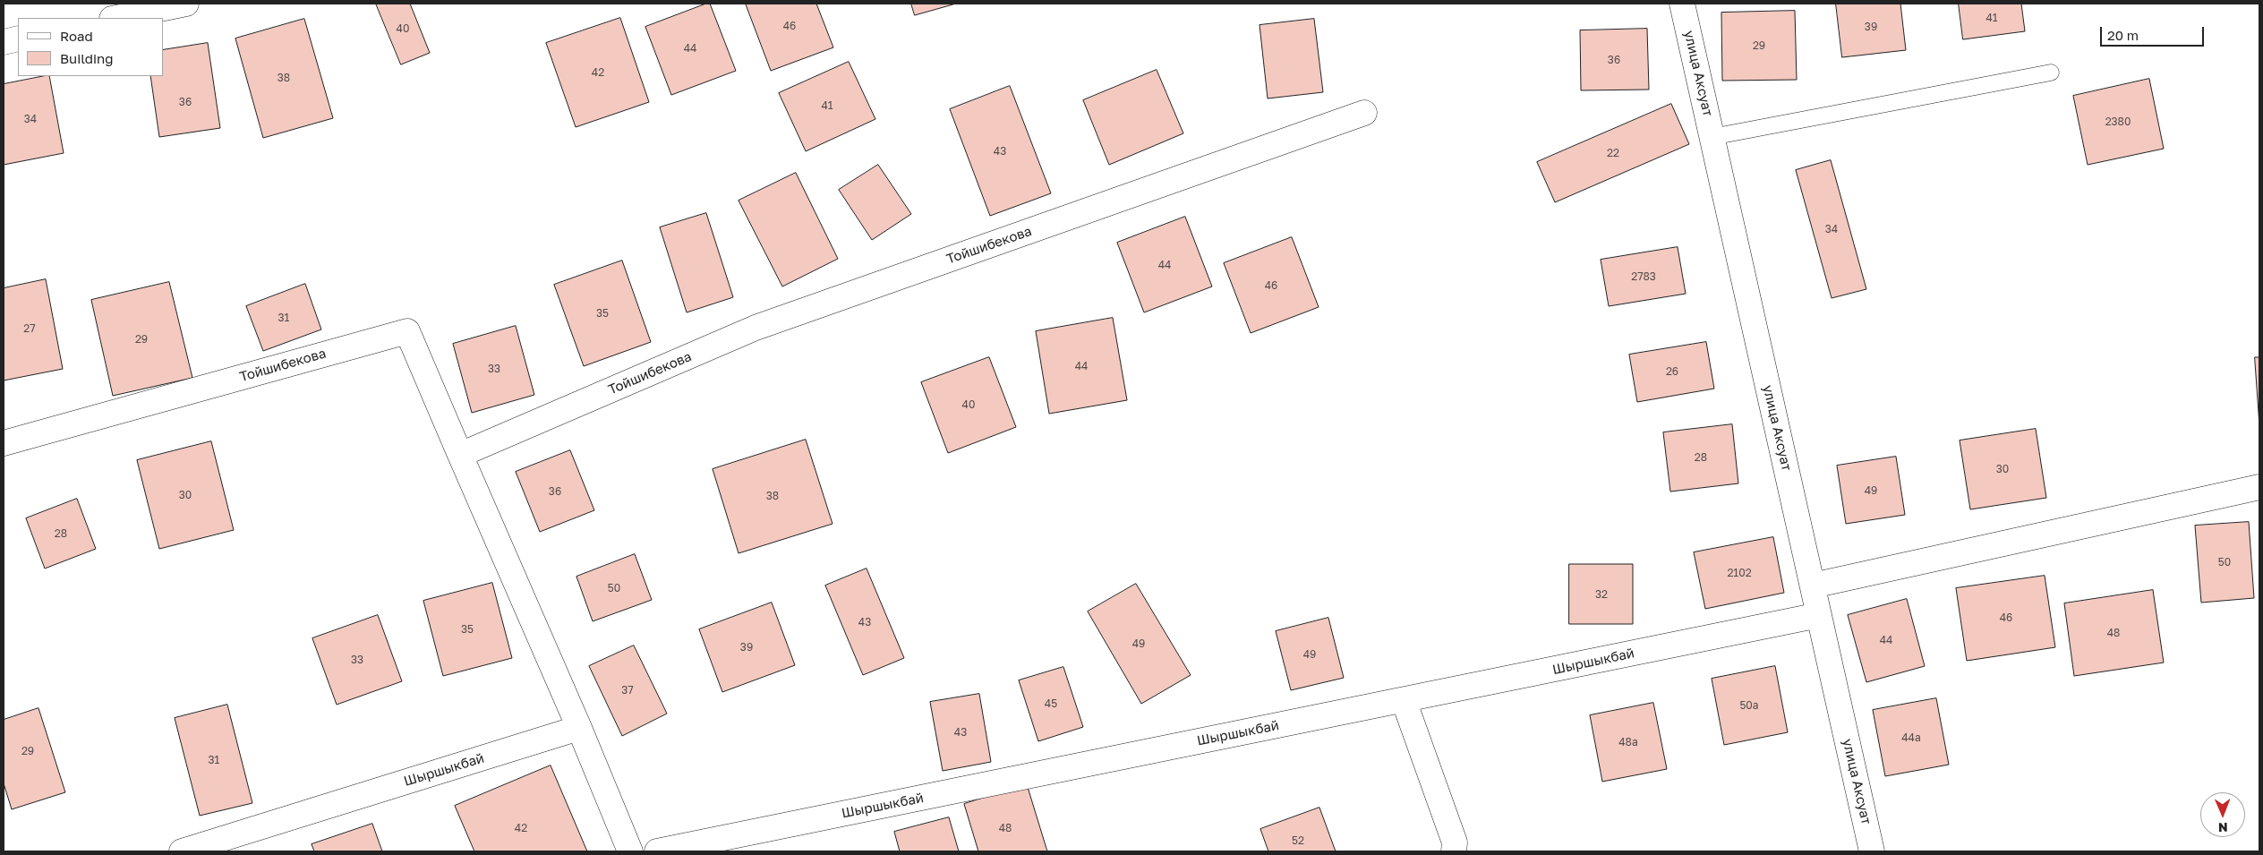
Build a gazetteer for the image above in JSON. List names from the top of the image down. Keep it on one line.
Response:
{"streets":{"street":["улица Аксуат","Тойшибекова","Шыршыкбай"]},"crossings":[["улица Аксуат","Шыршыкбай"]],"house_numbers":["41","46","39","40","29","44","36","42","38","36","41","34","2380","43","22","34","44","2783","46","35","31","27","29","44","33","26","40","28","30","49","36","30","38","28","50","2102","50","32","46","43","35","48","44","49","39","49","33","37","45","50а","43","44а","48а","29","31","42","48","52"],"legend":["Road","Building"],"scale_bar":"20 m","north":"bottom"}
